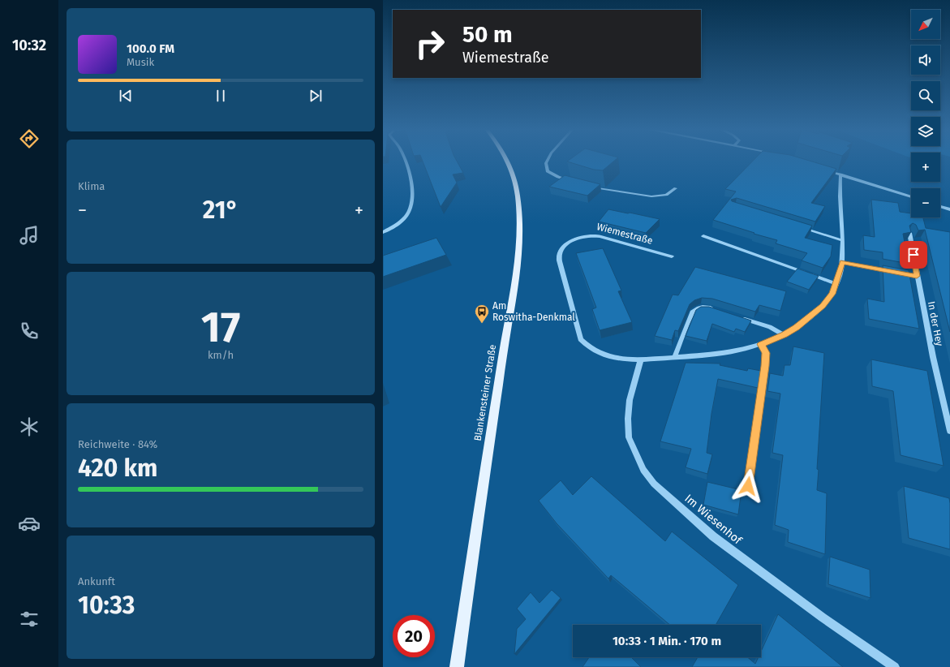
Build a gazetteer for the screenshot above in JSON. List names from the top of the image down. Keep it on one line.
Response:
{"streets":{"main road":["Blankensteiner Straße"],"street":["Wiemestraße","In der Hey","Im Wiesenhof"]},"crossings":[["Wiemestraße","Im Wiesenhof"]],"places":{"bus stop":["Am Roswitha-Denkmal"]},"north":"bottom left","page":{"tabs":"10:32","map_buttons":["+","−"],"turn":["50 m","Wiemestraße"],"song":["100.0 FM","Musik"],"tile":["Klima",["17","km/h"],["Reichweite · 84%","420 km"],["Ankunft","10:33"]],"heat":["−","21°","+"],"limit":"20","trip":"10:33 · 1 Min. · 170 m"}}
